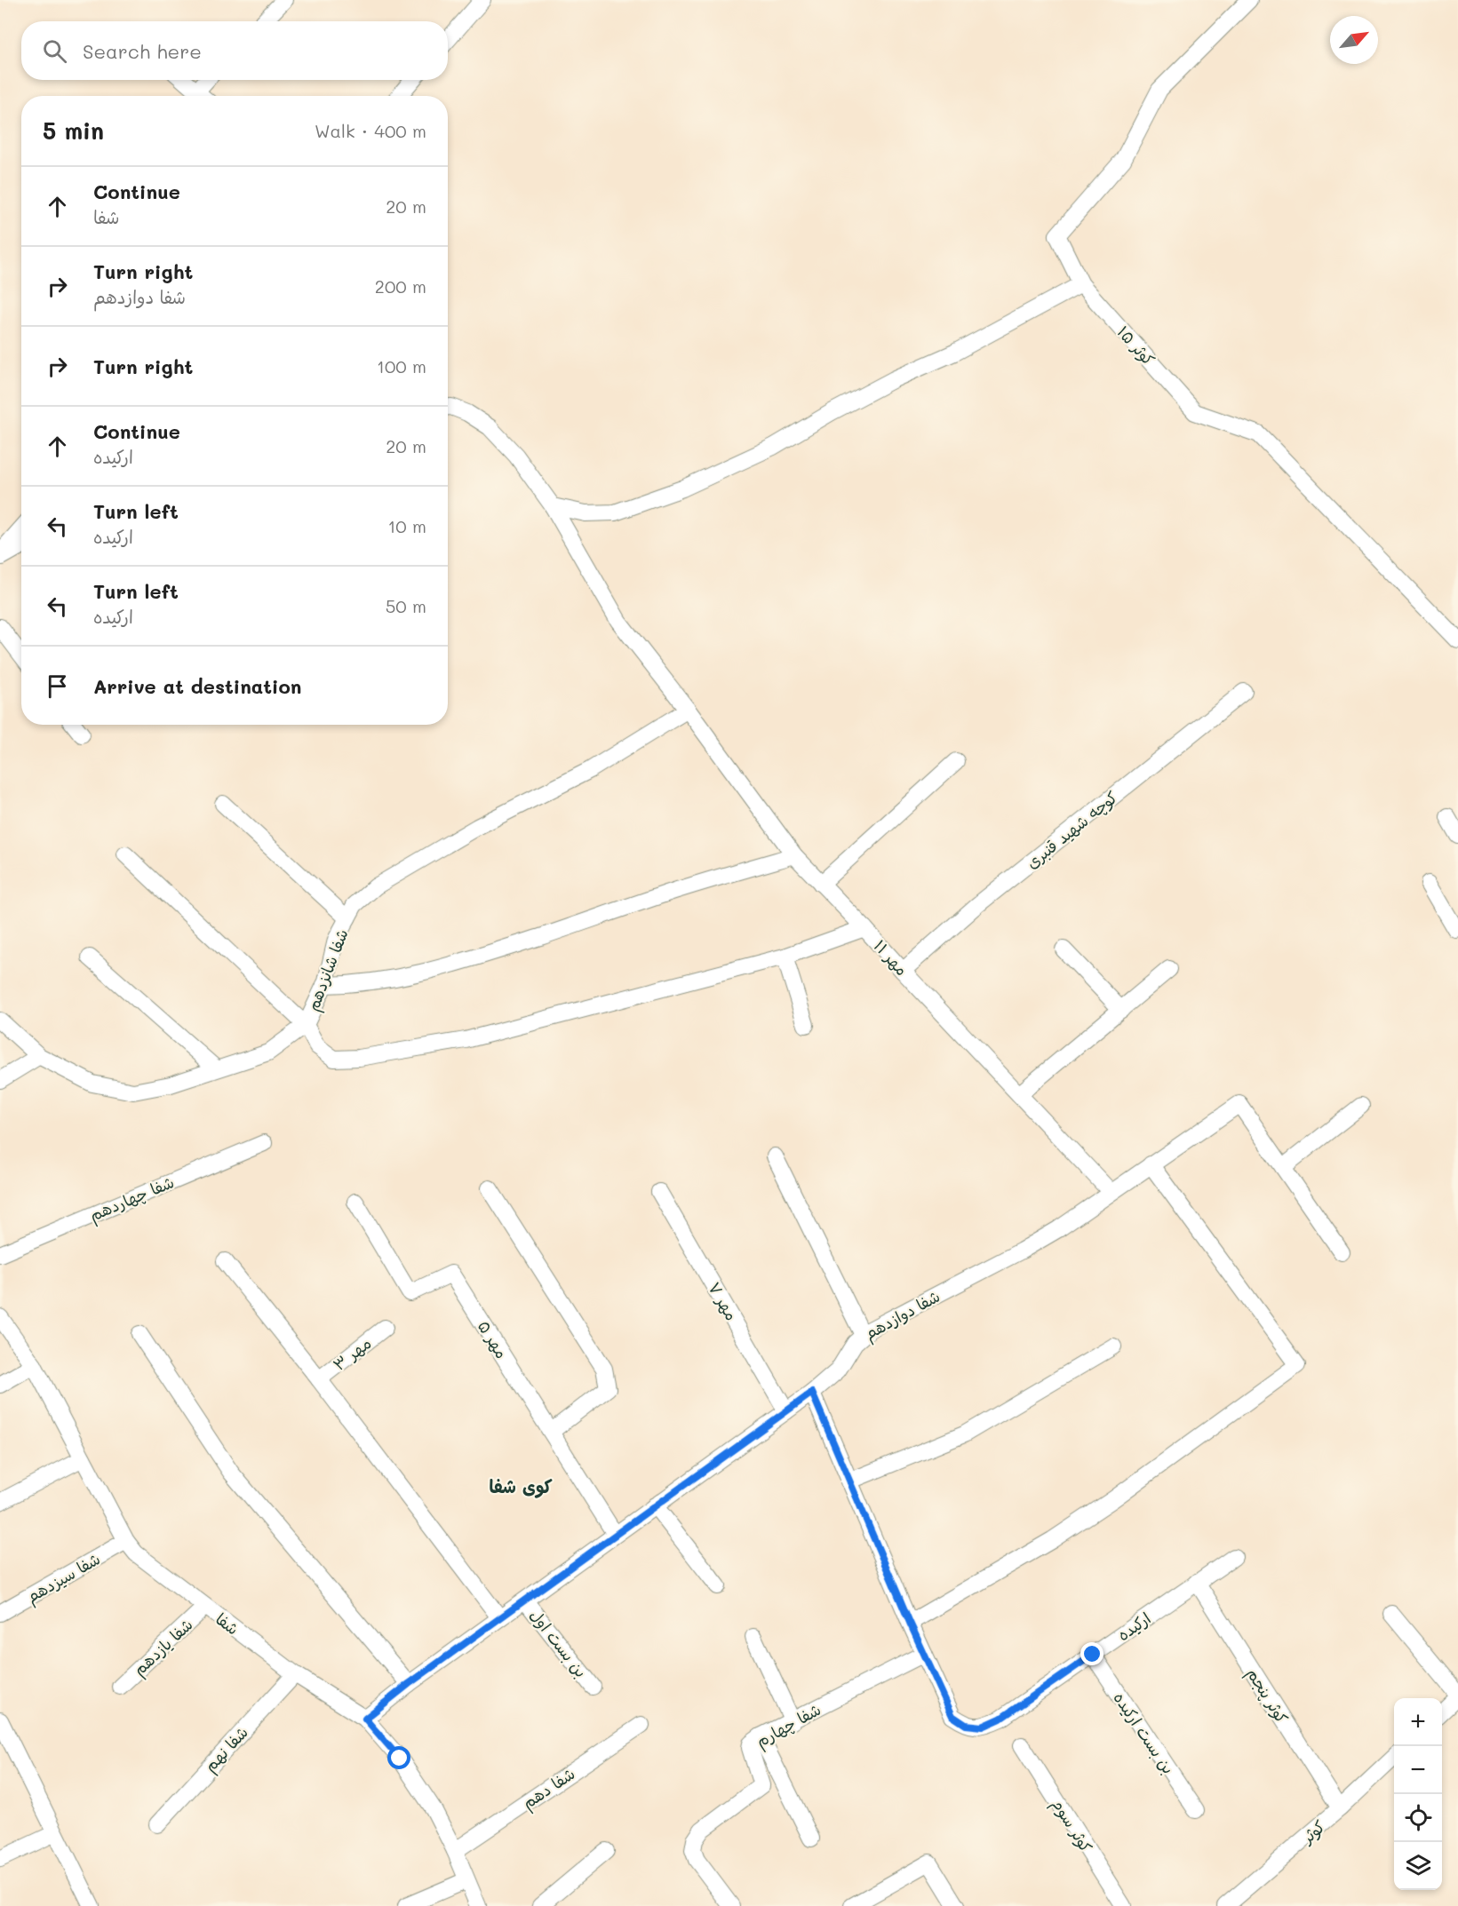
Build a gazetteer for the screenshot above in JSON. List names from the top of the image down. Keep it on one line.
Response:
{"streets":{"street":["کوثر ۱۵","کوچه شهید قنبری","مهر ۱۱","شفا شانزدهم","شفا چهاردهم","مهر ۷","شفا دوازدهم","مهر ۵","مهر ۳","شفا سیزدهم","شفا","ارکیده","بن بست اول","شفا یازدهم","کوثر پنجم","شفا چهارم","بن بست ارکیده","شفا نهم","شفا دهم","کوثر سوم","کوثر"]},"crossings":[["کوچه شهید قنبری","مهر ۱۱"],["مهر ۱۱","شفا شانزدهم"],["مهر ۱۱","شفا دوازدهم"],["مهر ۷","شفا دوازدهم"],["شفا دوازدهم","مهر ۵"],["شفا دوازدهم","شفا"],["شفا دوازدهم","بن بست اول"],["شفا سیزدهم","شفا"],["شفا","شفا یازدهم"],["شفا","شفا نهم"],["شفا","شفا دهم"],["ارکیده","کوثر پنجم"],["ارکیده","شفا چهارم"],["ارکیده","بن بست ارکیده"],["کوثر پنجم","کوثر"]],"districts":["کوی شفا"],"north":"top right","page":{"search":"Search here","heading":["5 min","Walk · 400 m"],"list":[["Continue","شفا","20 m"],["Turn right","شفا دوازدهم","200 m"],["Turn right","100 m"],["Continue","ارکیده","20 m"],["Turn left","ارکیده","10 m"],["Turn left","ارکیده","50 m"],"Arrive at destination"],"map_buttons":["+","−"]}}
